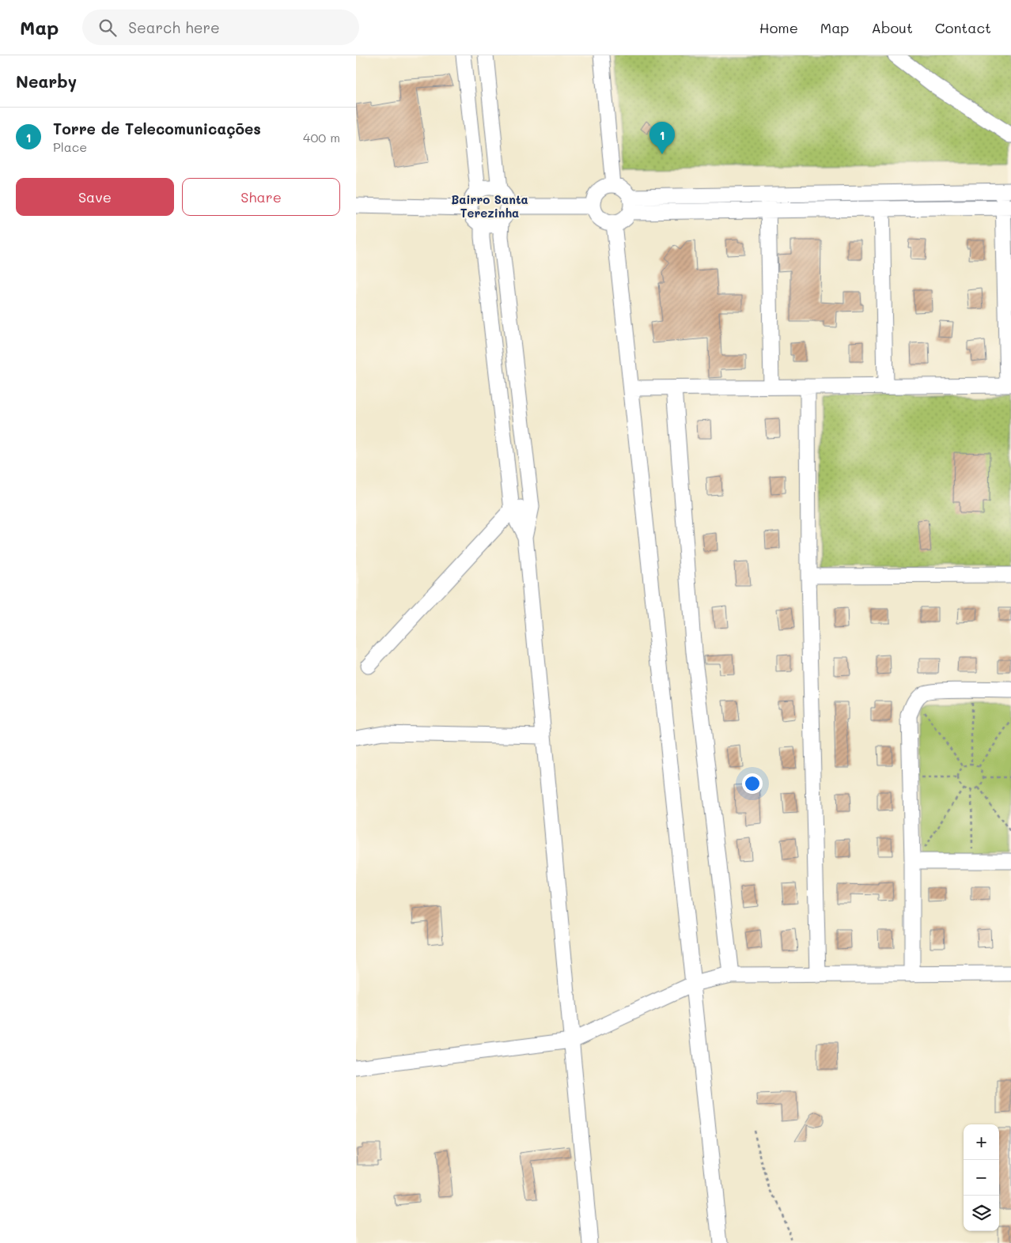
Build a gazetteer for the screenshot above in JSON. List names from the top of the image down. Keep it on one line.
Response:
{"districts":["Bairro Santa Terezinha"],"page":{"header":"Map","search":"Search here","nav":["Home","Map","About","Contact"],"heading":"Nearby","list":[{"mark":"1","name":"Torre de Telecomunicações","note":"Place","value":"400 m"}],"pins":"1","buttons":["Save","Share"],"map_buttons":["+","−"]}}
